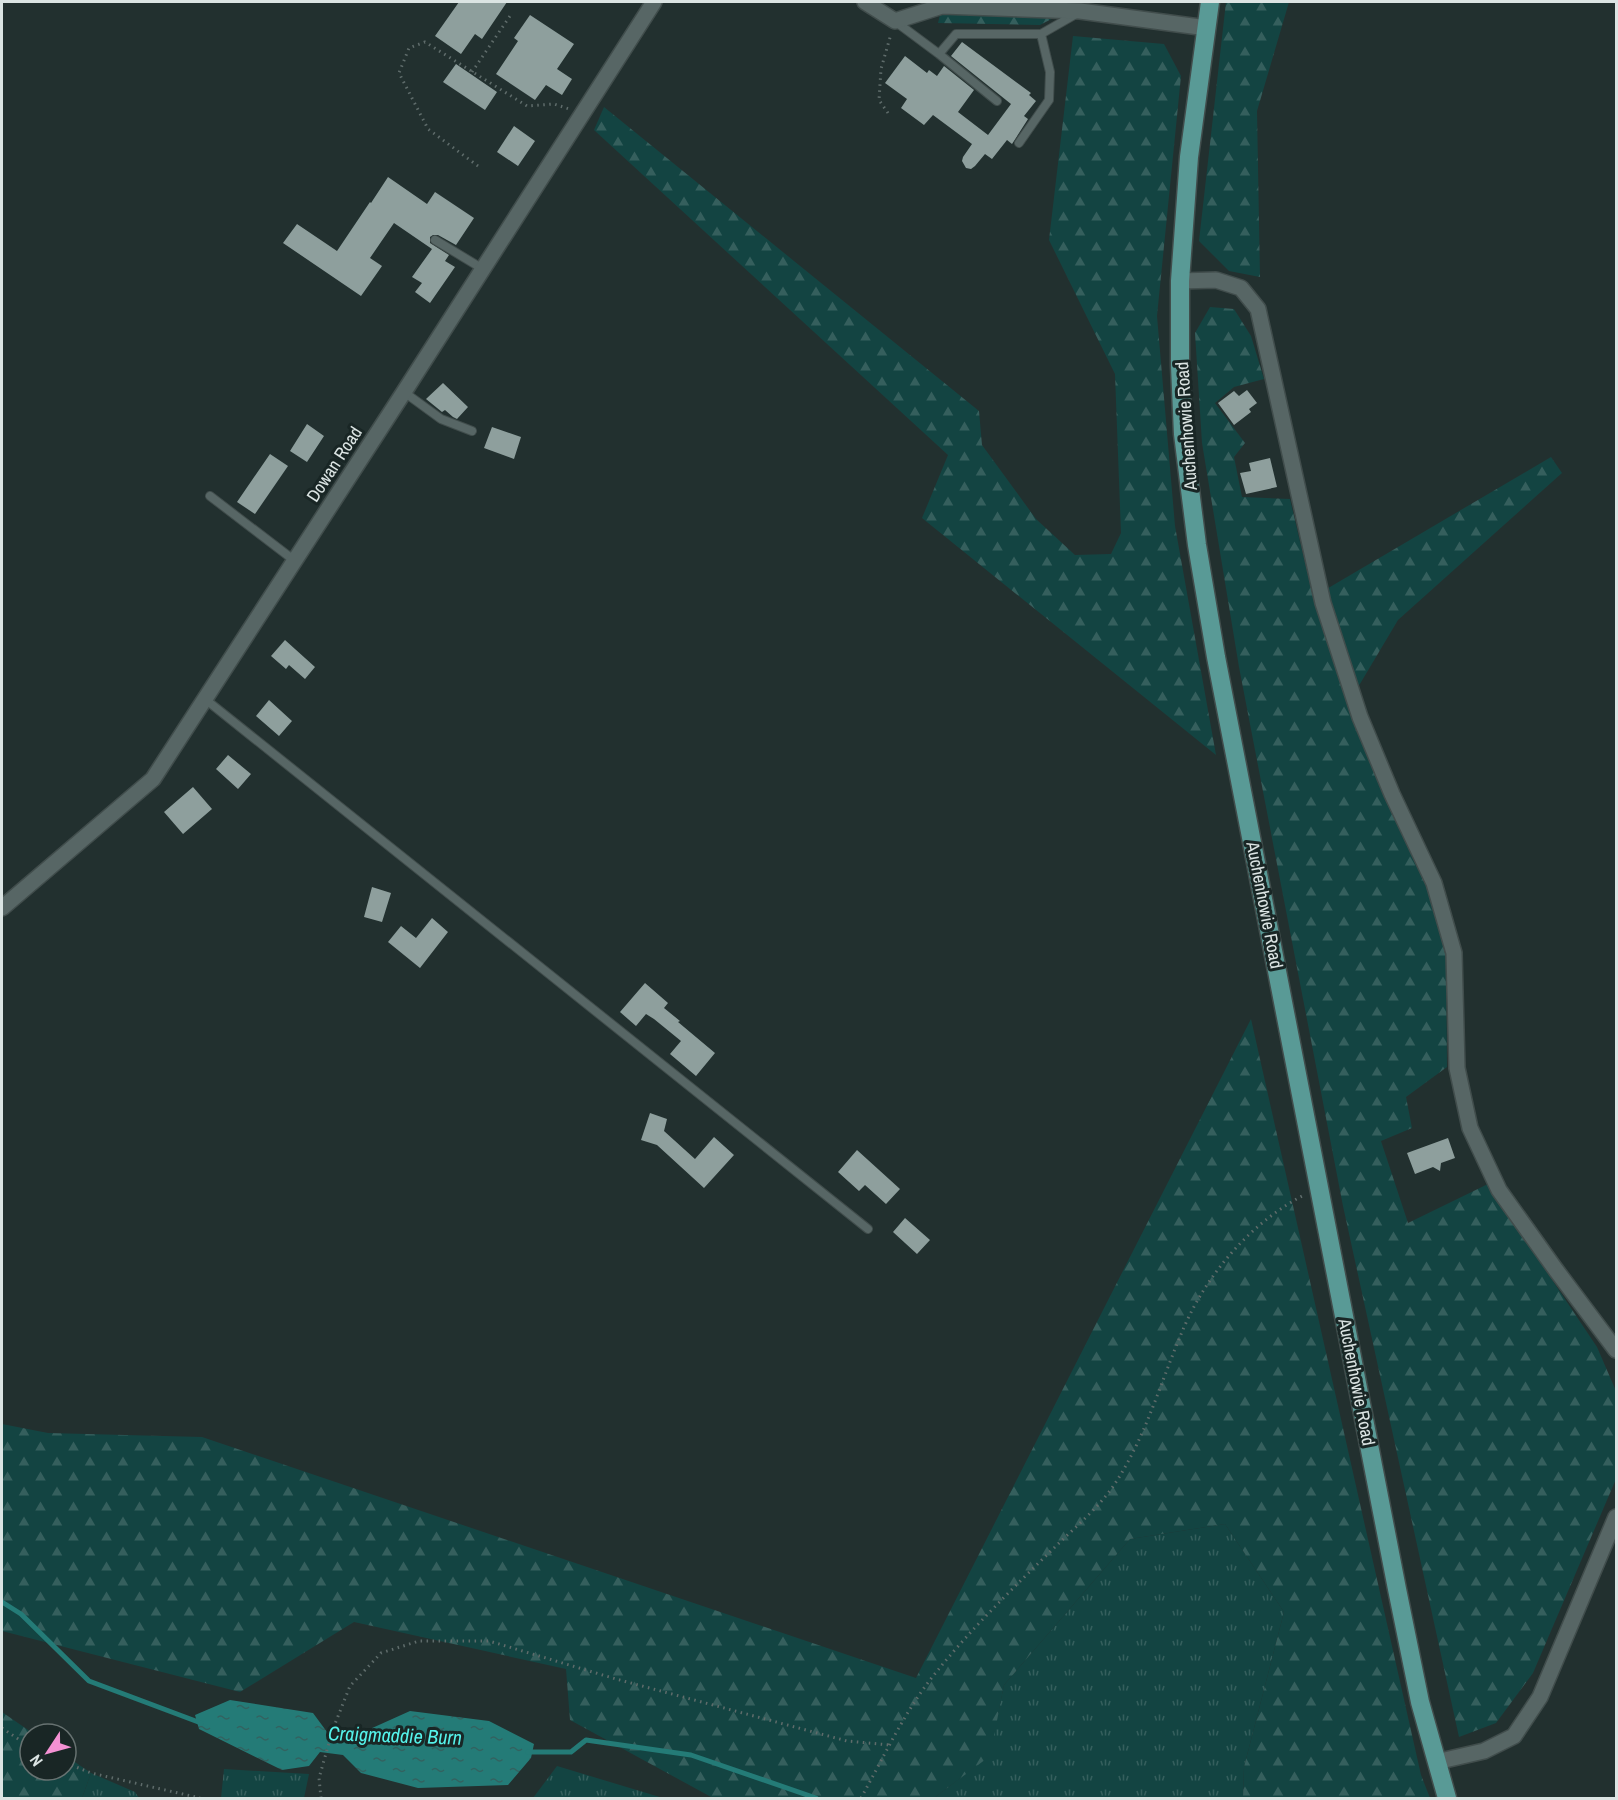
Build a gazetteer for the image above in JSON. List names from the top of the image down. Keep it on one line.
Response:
{"streets":{"main road":["Auchenhowie Road"],"street":["Dowan Road"]},"water":["Craigmaddie Burn"],"north":"bottom left"}
